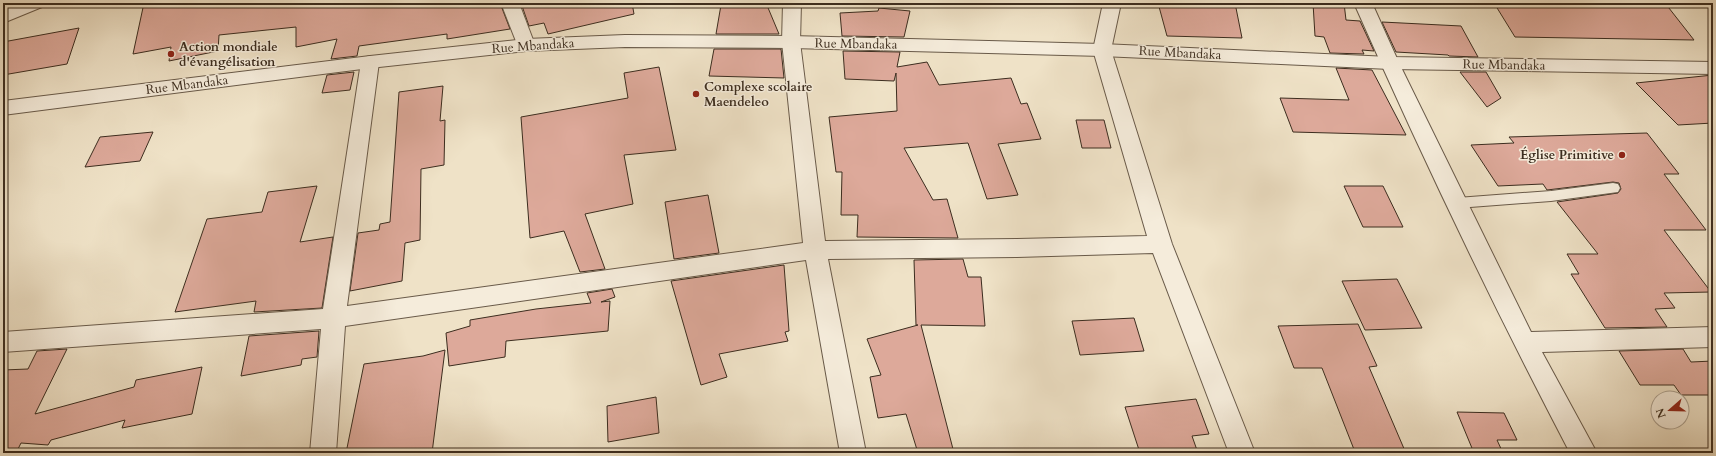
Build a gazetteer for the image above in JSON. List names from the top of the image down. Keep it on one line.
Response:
{"streets":{"street":["Rue Mbandaka"]},"places":["Action mondiale d'évangélisation","Complexe scolaire Maendeleo","Église Primitive"],"north":"left"}
